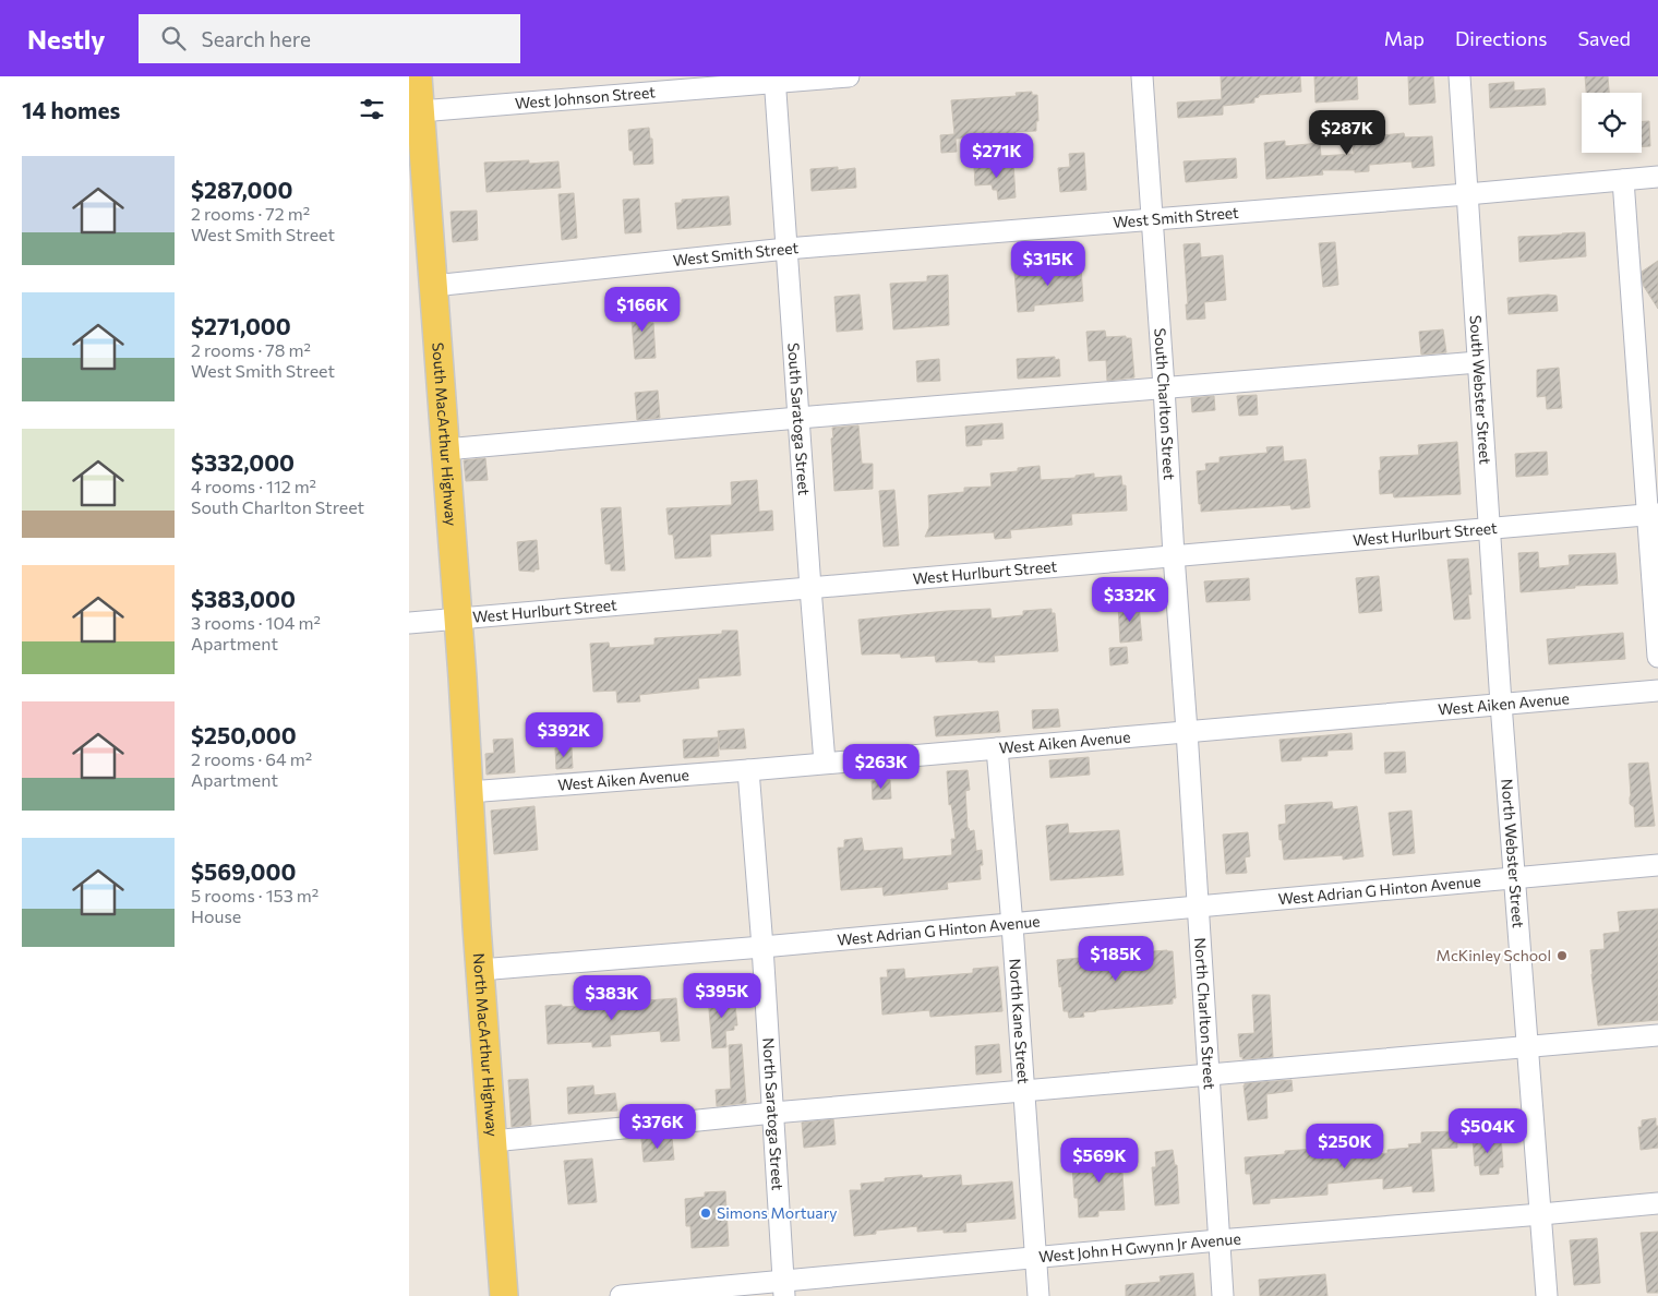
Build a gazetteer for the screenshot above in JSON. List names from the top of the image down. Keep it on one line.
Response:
{"streets":{"main road":["South MacArthur Highway","North MacArthur Highway"],"street":["West Johnson Street","West Smith Street","South Webster Street","South Charlton Street","South Saratoga Street","West Hurlburt Street","West Aiken Avenue","North Webster Street","West Adrian G Hinton Avenue","North Charlton Street","North Kane Street","North Saratoga Street","West John H Gwynn Jr Avenue"]},"crossings":[["West Johnson Street","South Saratoga Street"],["West Johnson Street","South MacArthur Highway"],["West Smith Street","South Webster Street"],["West Smith Street","South Charlton Street"],["West Smith Street","South Saratoga Street"],["West Smith Street","South MacArthur Highway"],["South Webster Street","West Hurlburt Street"],["South Webster Street","West Aiken Avenue"],["South Webster Street","North Webster Street"],["South Charlton Street","West Hurlburt Street"],["South Charlton Street","West Aiken Avenue"],["South Charlton Street","North Charlton Street"],["South Saratoga Street","West Hurlburt Street"],["South Saratoga Street","West Aiken Avenue"],["South MacArthur Highway","West Hurlburt Street"],["South MacArthur Highway","West Aiken Avenue"],["South MacArthur Highway","North MacArthur Highway"],["West Aiken Avenue","North Webster Street"],["West Aiken Avenue","North Charlton Street"],["West Aiken Avenue","North Kane Street"],["West Aiken Avenue","North MacArthur Highway"],["West Aiken Avenue","North Saratoga Street"],["North Webster Street","West Adrian G Hinton Avenue"],["North Webster Street","West John H Gwynn Jr Avenue"],["West Adrian G Hinton Avenue","North Charlton Street"],["West Adrian G Hinton Avenue","North Kane Street"],["West Adrian G Hinton Avenue","North MacArthur Highway"],["West Adrian G Hinton Avenue","North Saratoga Street"],["North Charlton Street","West John H Gwynn Jr Avenue"],["North Kane Street","West John H Gwynn Jr Avenue"],["North Saratoga Street","West John H Gwynn Jr Avenue"]],"places":["McKinley School","Simons Mortuary"],"page":{"header":"Nestly","search":"Search here","nav":["Map","Directions","Saved"],"heading":"14 homes","price":["$287K","$271K","$315K","$166K","$332K","$392K","$263K","$185K","$395K","$383K","$376K","$504K","$250K","$569K"],"list":[{"name":"$287,000","note":"2 rooms · 72 m² · West Smith Street"},{"name":"$271,000","note":"2 rooms · 78 m² · West Smith Street"},{"name":"$332,000","note":"4 rooms · 112 m² · South Charlton Street"},{"name":"$383,000","note":"3 rooms · 104 m² · Apartment"},{"name":"$250,000","note":"2 rooms · 64 m² · Apartment"},{"name":"$569,000","note":"5 rooms · 153 m² · House"}]}}
